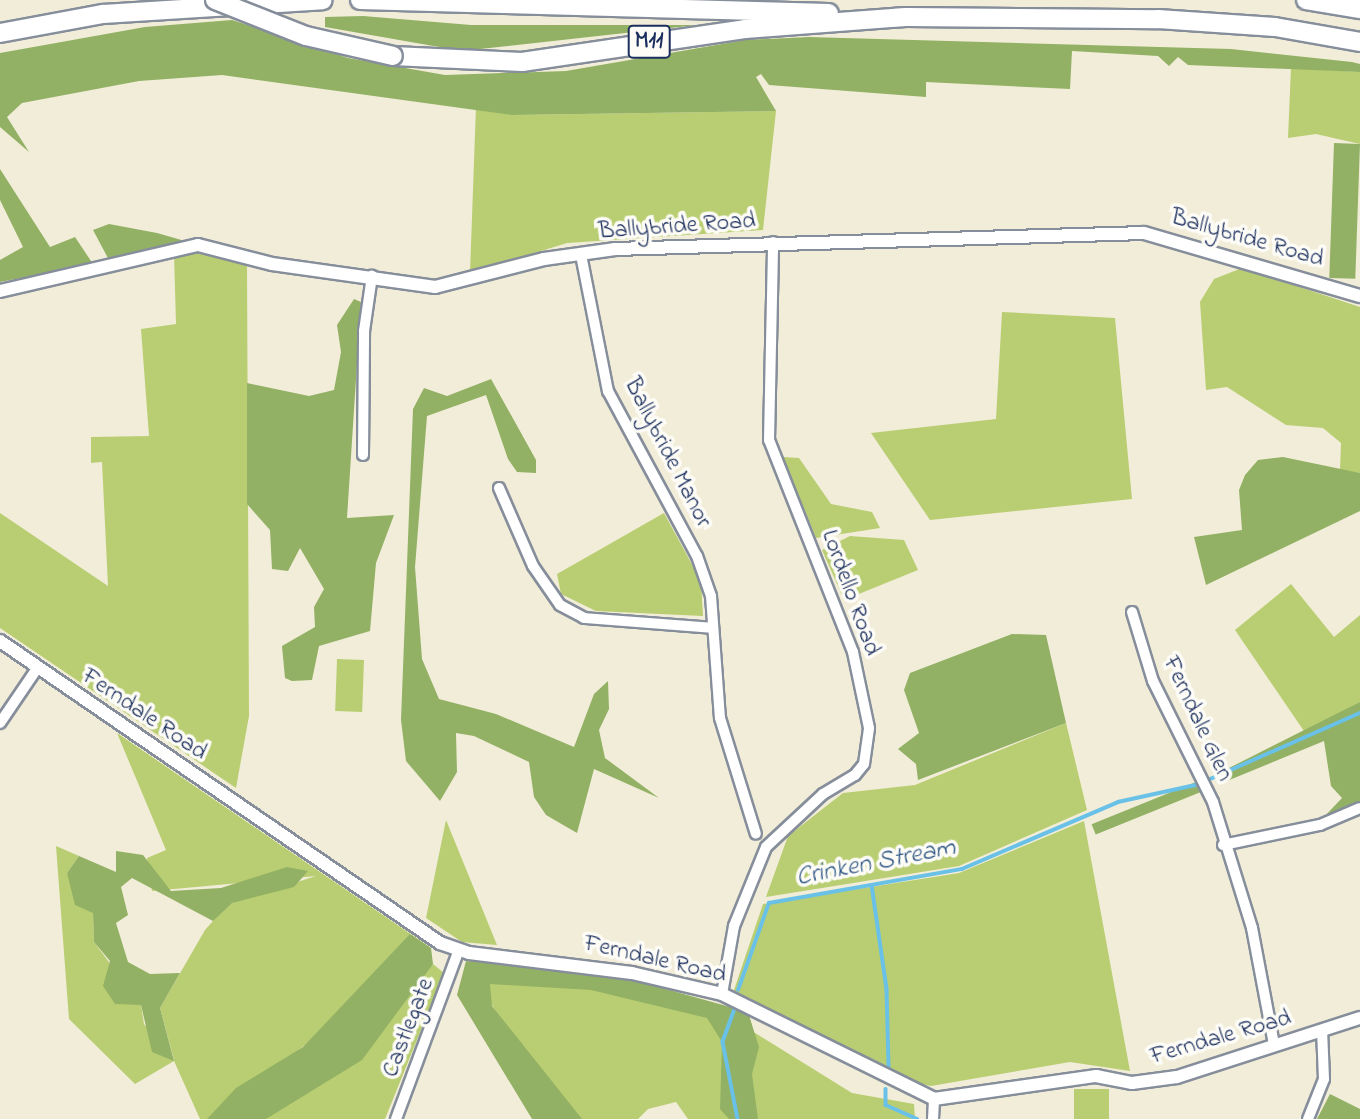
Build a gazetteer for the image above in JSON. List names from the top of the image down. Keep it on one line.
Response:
{"streets":{"highway":["M11"],"street":["Ballybride Road","Ballybride Manor","Lordello Road","Ferndale Road","Ferndale Glen","Castlegate"]},"crossings":[["Ballybride Road","Ballybride Manor"],["Ballybride Road","Lordello Road"],["Lordello Road","Ferndale Road"],["Ferndale Road","Ferndale Glen"],["Ferndale Road","Castlegate"]],"water":["Crinken Stream"]}
